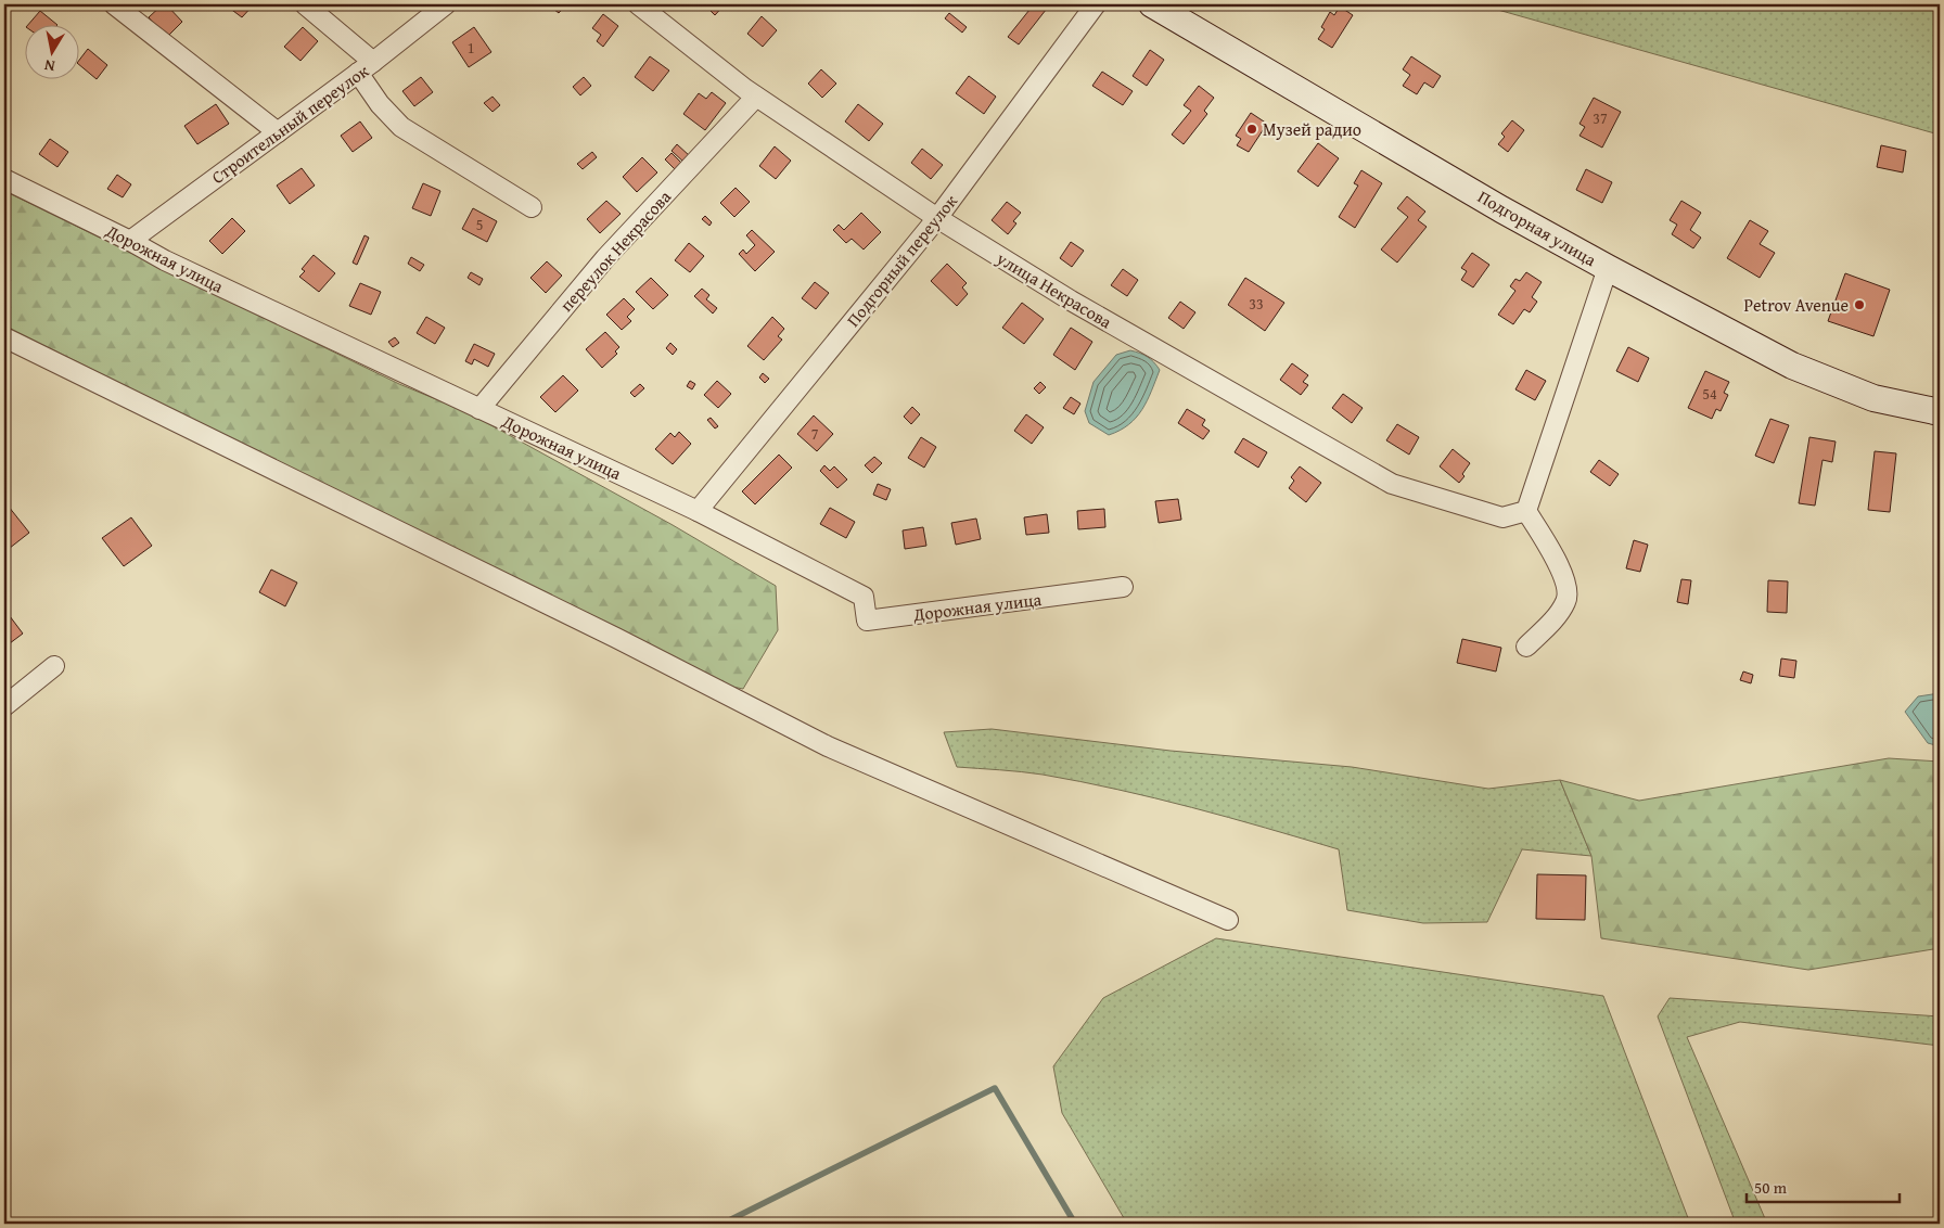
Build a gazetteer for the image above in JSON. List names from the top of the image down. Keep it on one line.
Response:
{"streets":{"main road":["Подгорная улица"],"street":["Строительный переулок","переулок Некрасова","Дорожная улица","Подгорный переулок","улица Некрасова"]},"crossings":[["Строительный переулок","Дорожная улица"],["переулок Некрасова","Дорожная улица"],["переулок Некрасова","улица Некрасова"],["Дорожная улица","Подгорный переулок"],["Подгорный переулок","улица Некрасова"]],"places":["Музей радио","Petrov Avenue"],"house_numbers":["1","37","5","33","54","7"],"scale_bar":"50 m","north":"bottom"}
